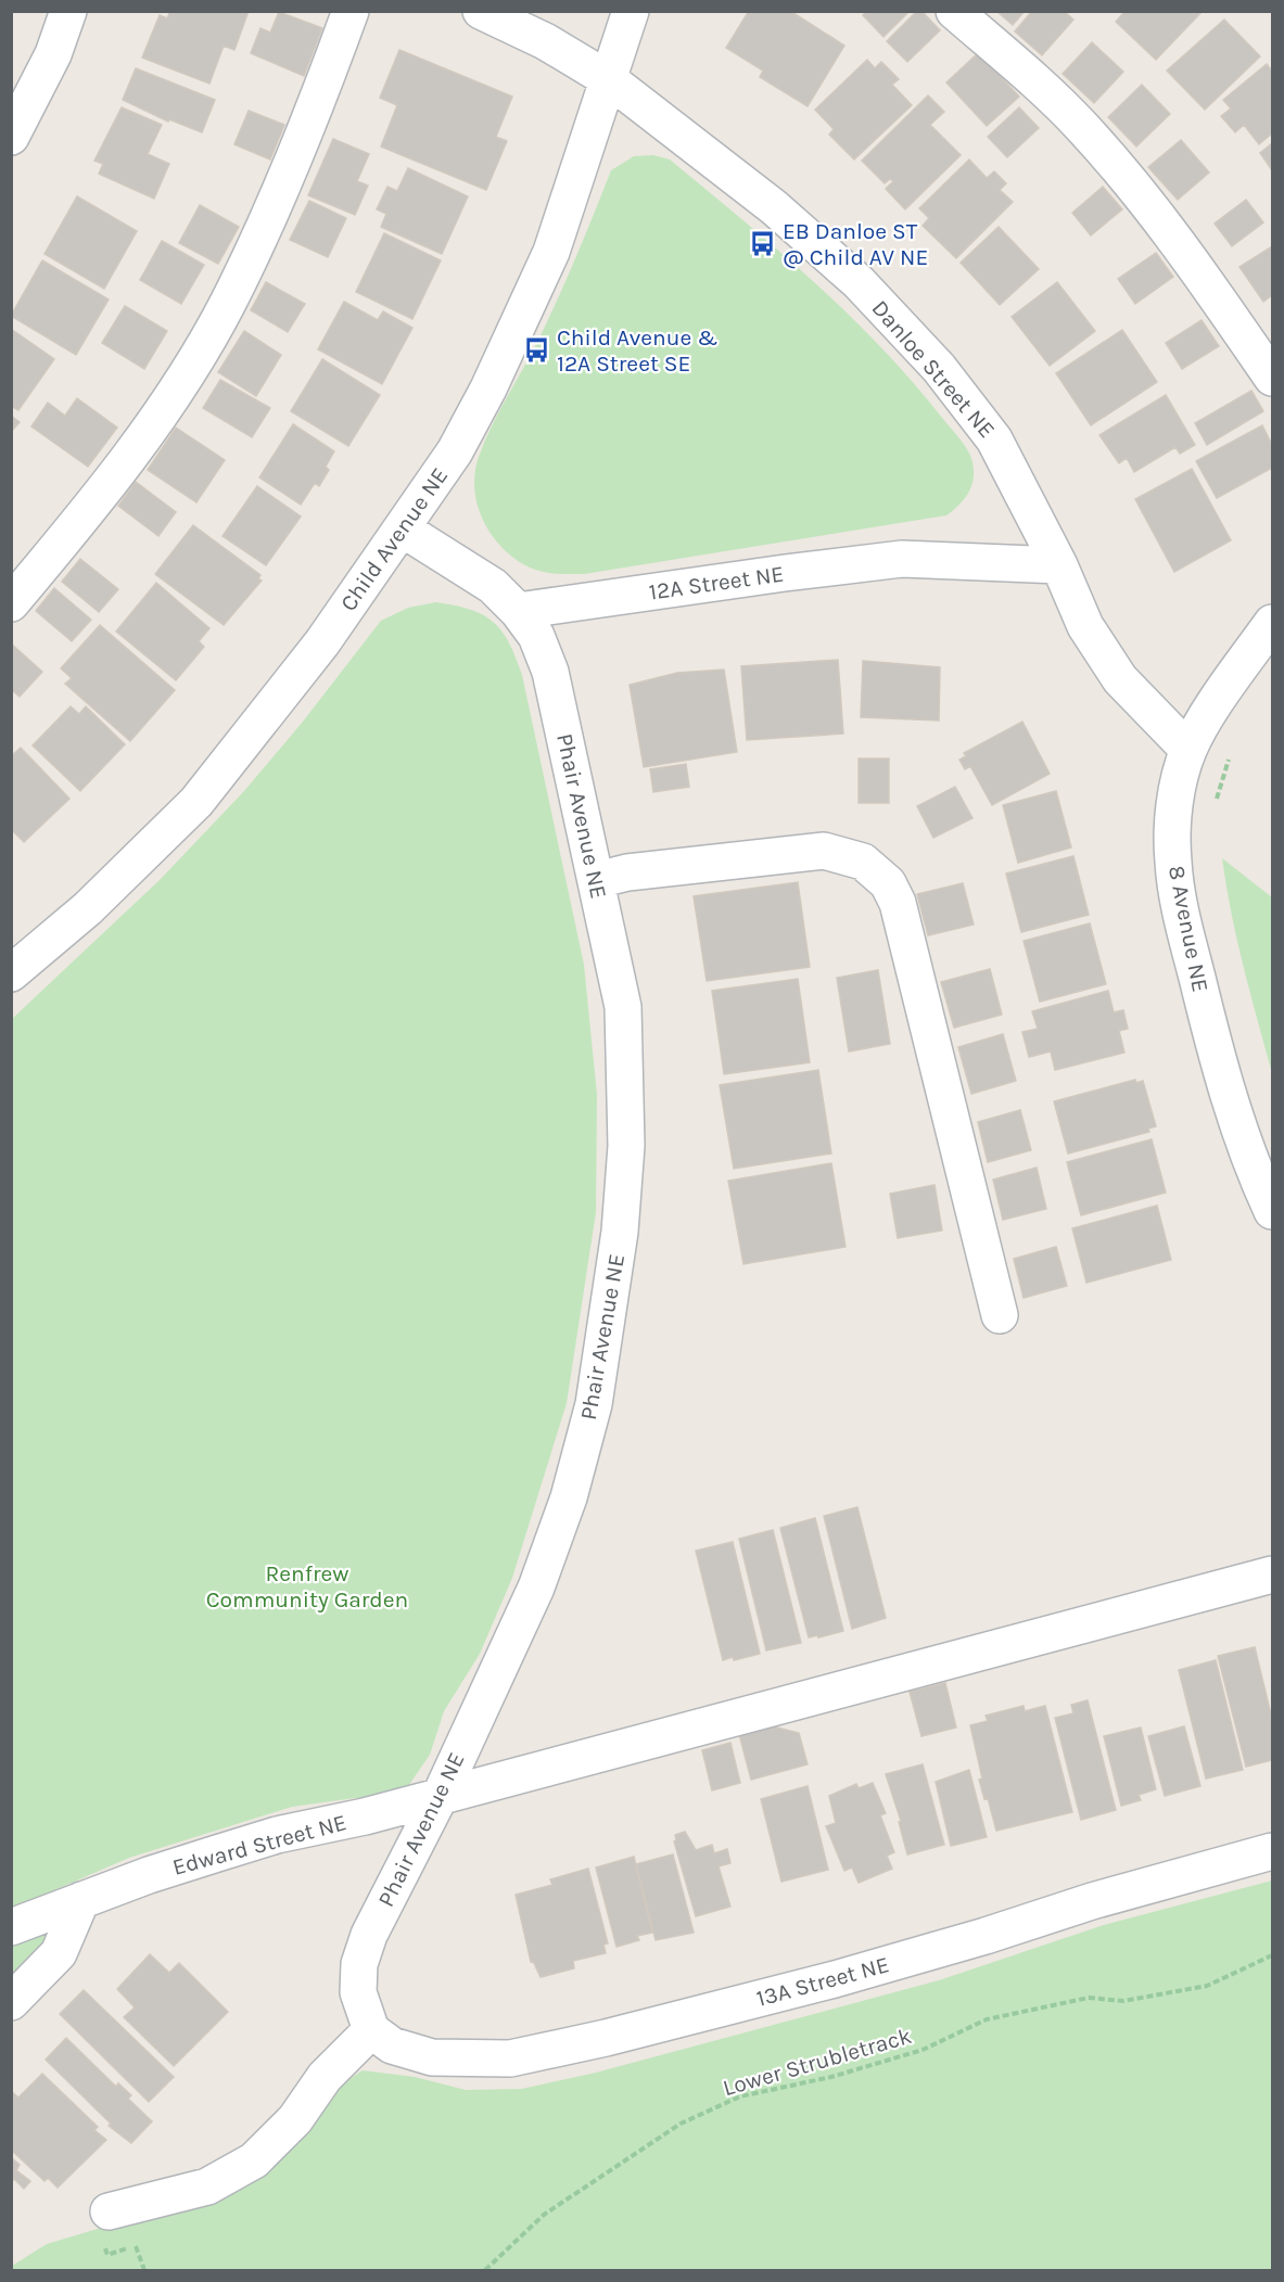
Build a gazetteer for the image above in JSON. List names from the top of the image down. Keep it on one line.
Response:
{"streets":{"street":["Danloe Street NE","Child Avenue NE","12A Street NE","Phair Avenue NE","8 Avenue NE","Edward Street NE","13A Street NE"],"path":["Lower Strubletrack"]},"crossings":[["Danloe Street NE","Child Avenue NE"],["Danloe Street NE","12A Street NE"],["Danloe Street NE","8 Avenue NE"],["12A Street NE","Phair Avenue NE"],["Phair Avenue NE","Edward Street NE"],["Phair Avenue NE","13A Street NE"]],"parks":["Renfrew Community Garden"],"places":{"bus stop":["EB Danloe ST @ Child AV NE","Child Avenue & 12A Street SE"]}}
